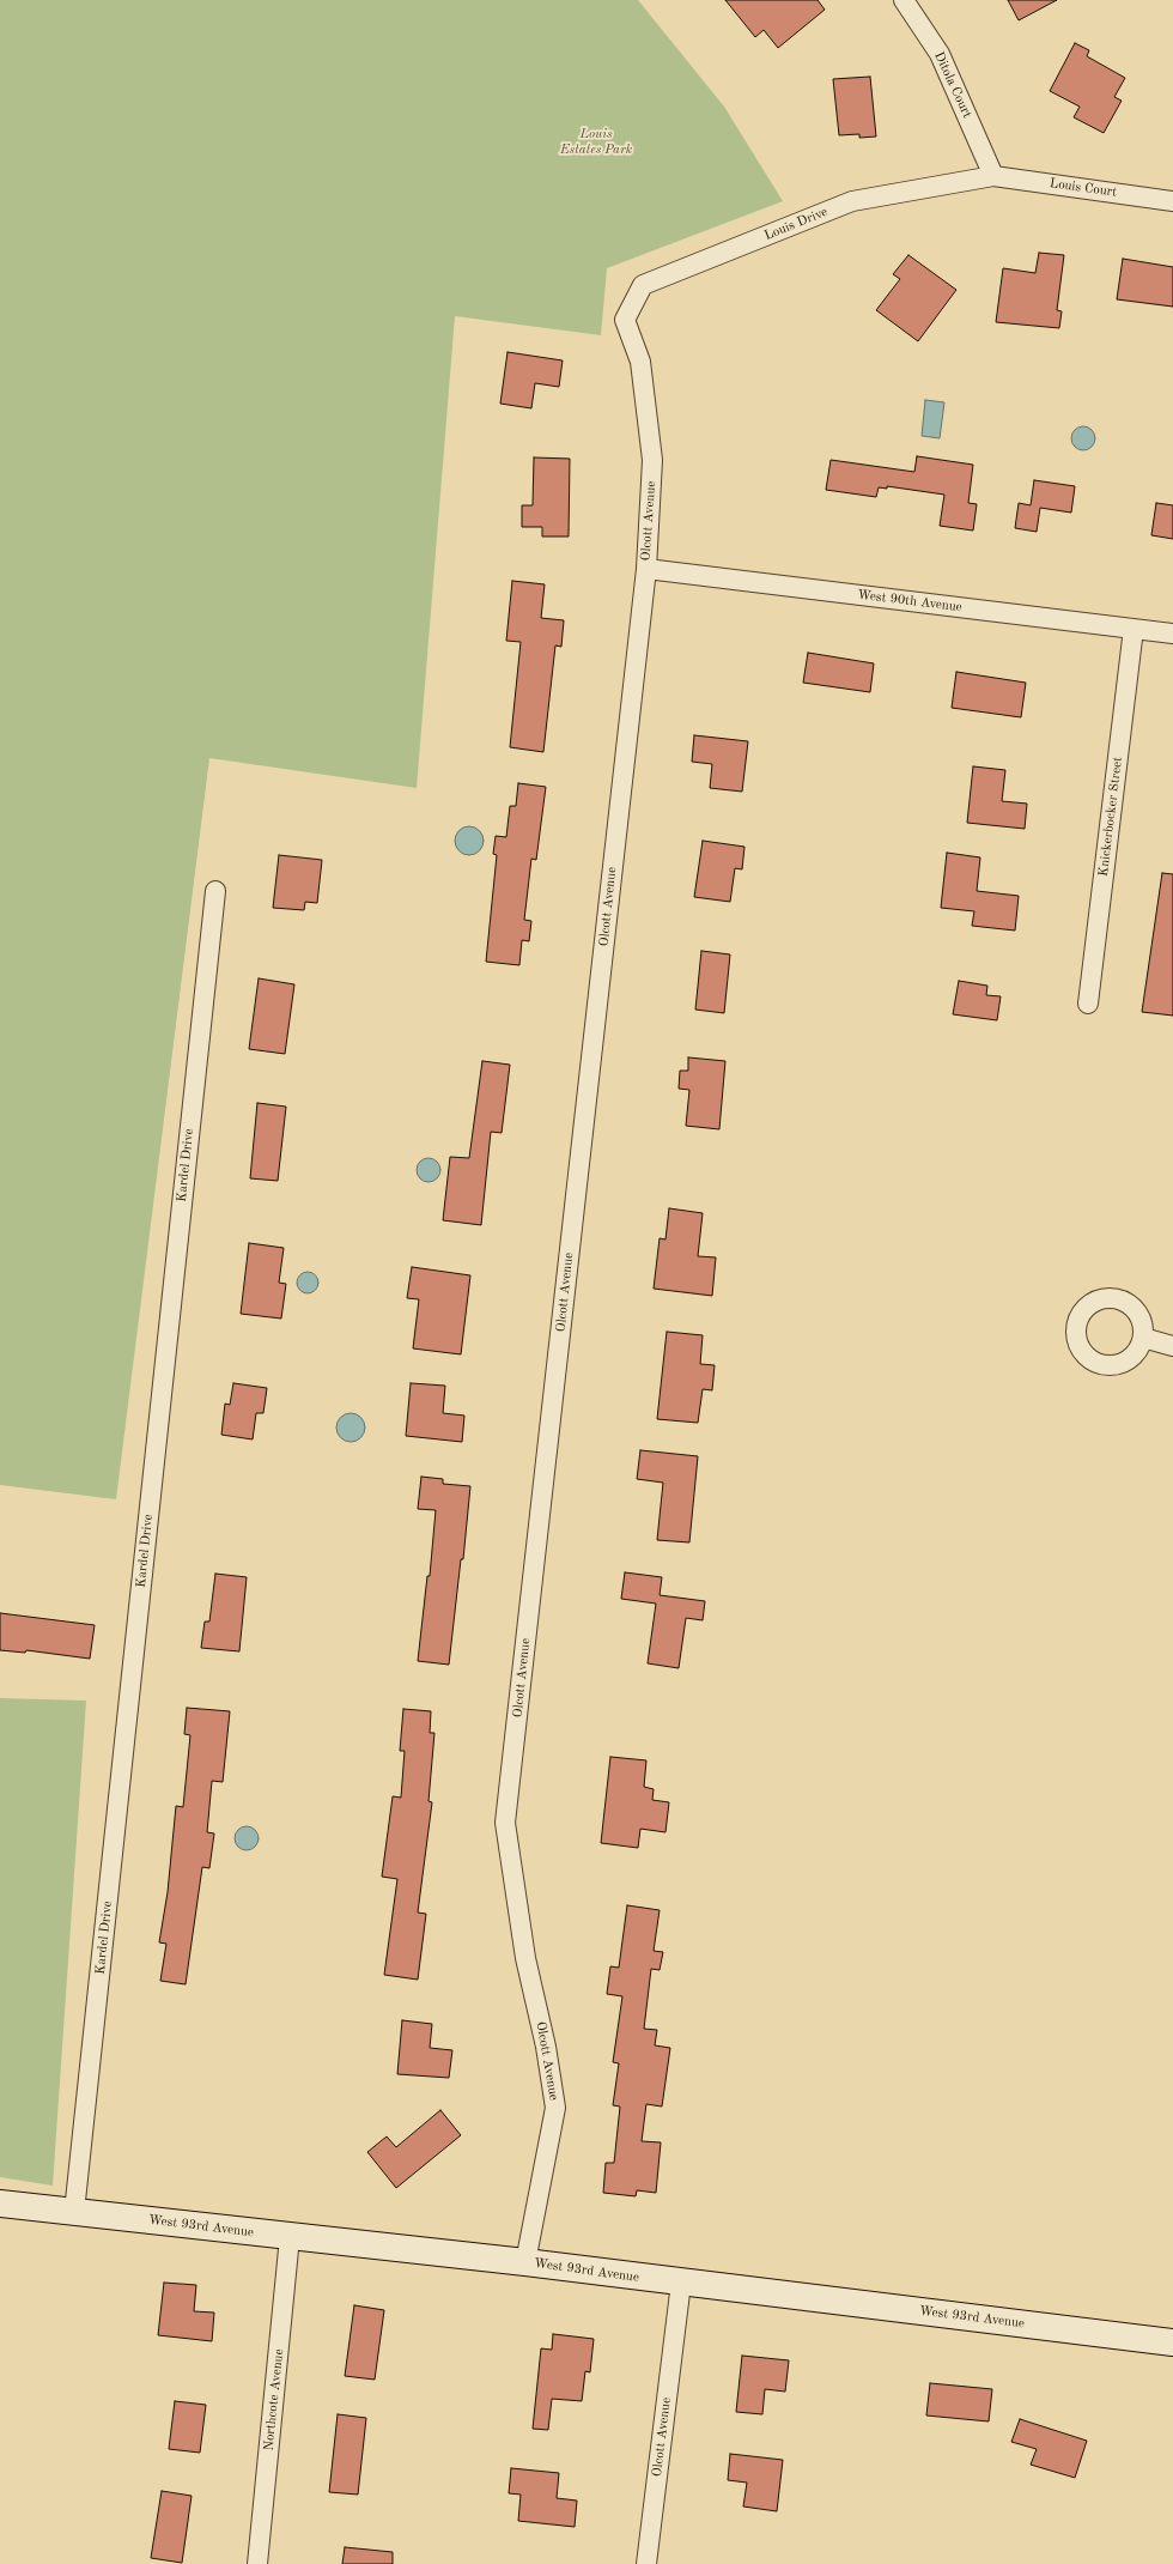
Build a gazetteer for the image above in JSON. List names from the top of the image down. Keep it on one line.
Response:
{"streets":{"street":["Ditola Court","Louis Court","Louis Drive","Olcott Avenue","West 90th Avenue","Knickerbocker Street","Kardel Drive","West 93rd Avenue","Northcote Avenue"]},"crossings":[["Ditola Court","Louis Court"],["Ditola Court","Louis Drive"],["Louis Court","Louis Drive"],["Louis Drive","Olcott Avenue"],["Olcott Avenue","West 90th Avenue"],["Olcott Avenue","West 93rd Avenue"],["West 90th Avenue","Knickerbocker Street"],["Kardel Drive","West 93rd Avenue"],["West 93rd Avenue","Northcote Avenue"]],"parks":["Louis Estates Park"]}
